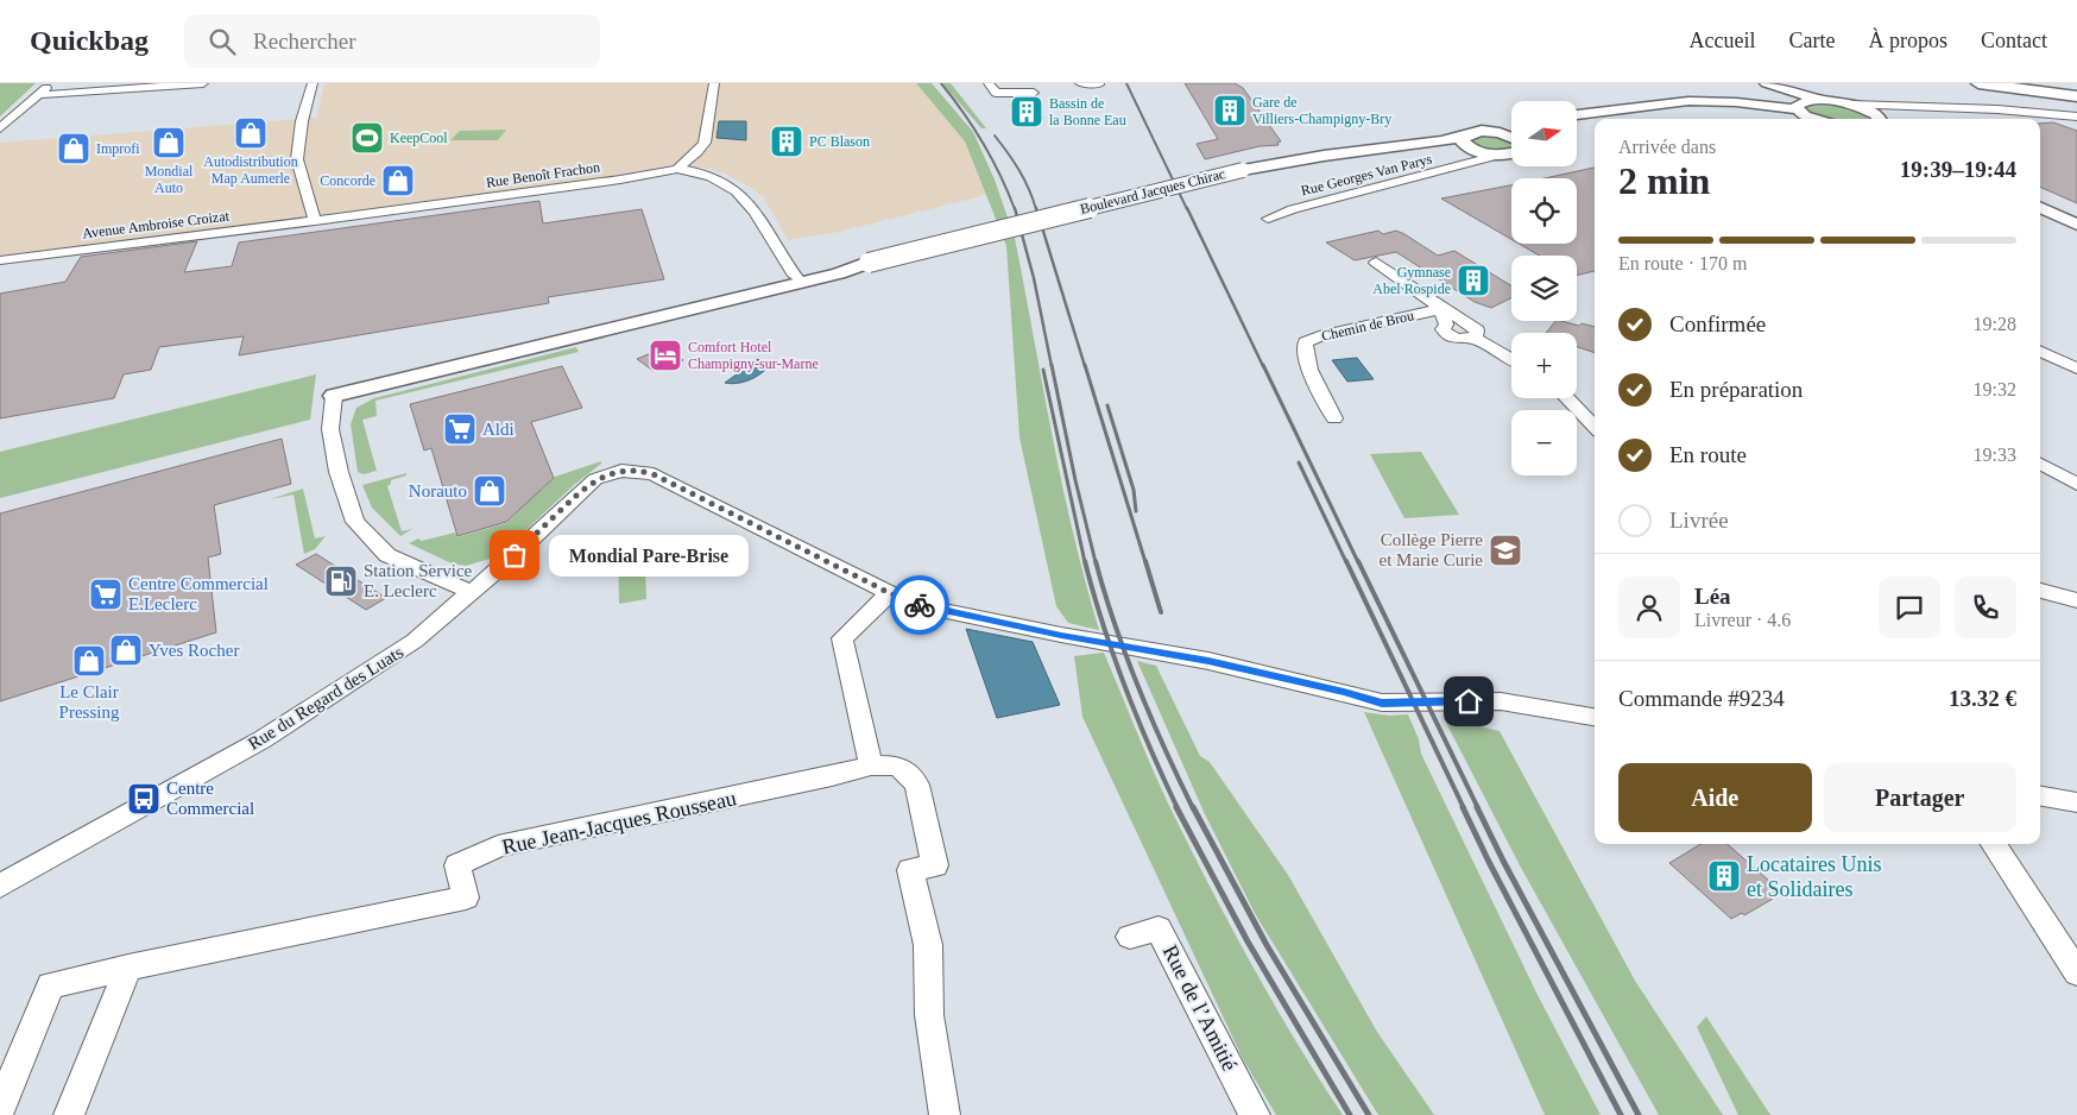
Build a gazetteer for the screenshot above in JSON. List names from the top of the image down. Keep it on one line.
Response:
{"streets":{"main road":["Boulevard Jacques Chirac"],"street":["Rue Benoît Frachon","Rue Georges Van Parys","Avenue Ambroise Croizat","Chemin de Brou","Rue du Regard des Luats","Rue Jean-Jacques Rousseau","Rue de l’Amitié"]},"crossings":[["Rue Benoît Frachon","Avenue Ambroise Croizat"],["Rue Georges Van Parys","Boulevard Jacques Chirac"]],"places":{"building":["Gare de Villiers-Champigny-Bry","Bassin de la Bonne Eau","PC Blason","Gymnase Abel Rospide","Locataires Unis et Solidaires"],"shop":["Autodistribution Map Aumerle","Mondial Auto","Improfi","Concorde","Norauto","Yves Rocher","Le Clair Pressing"],"sports":["KeepCool"],"hotel":["Comfort Hotel Champigny-sur-Marne"],"supermarket":["Aldi","Centre Commercial E.Leclerc"],"school or university":["Collège Pierre et Marie Curie"],"other":["Mondial Pare-Brise"],"fuel station":["Station Service E. Leclerc"],"bus stop":["Centre Commercial"]},"north":"right","page":{"header":"Quickbag","search":"Rechercher","nav":["Accueil","Carte","À propos","Contact"],"map_buttons":["+","−"],"heading":["2 min","Arrivée dans","19:39–19:44"],"panel":["Léa","Livreur · 4.6","Commande #9234","13.32 €"],"bar":"En route · 170 m","list":[["Confirmée","19:28"],["En préparation","19:32"],["En route","19:33"],"Livrée"],"bubble":"Mondial Pare-Brise","buttons":["Aide","Partager"]}}
